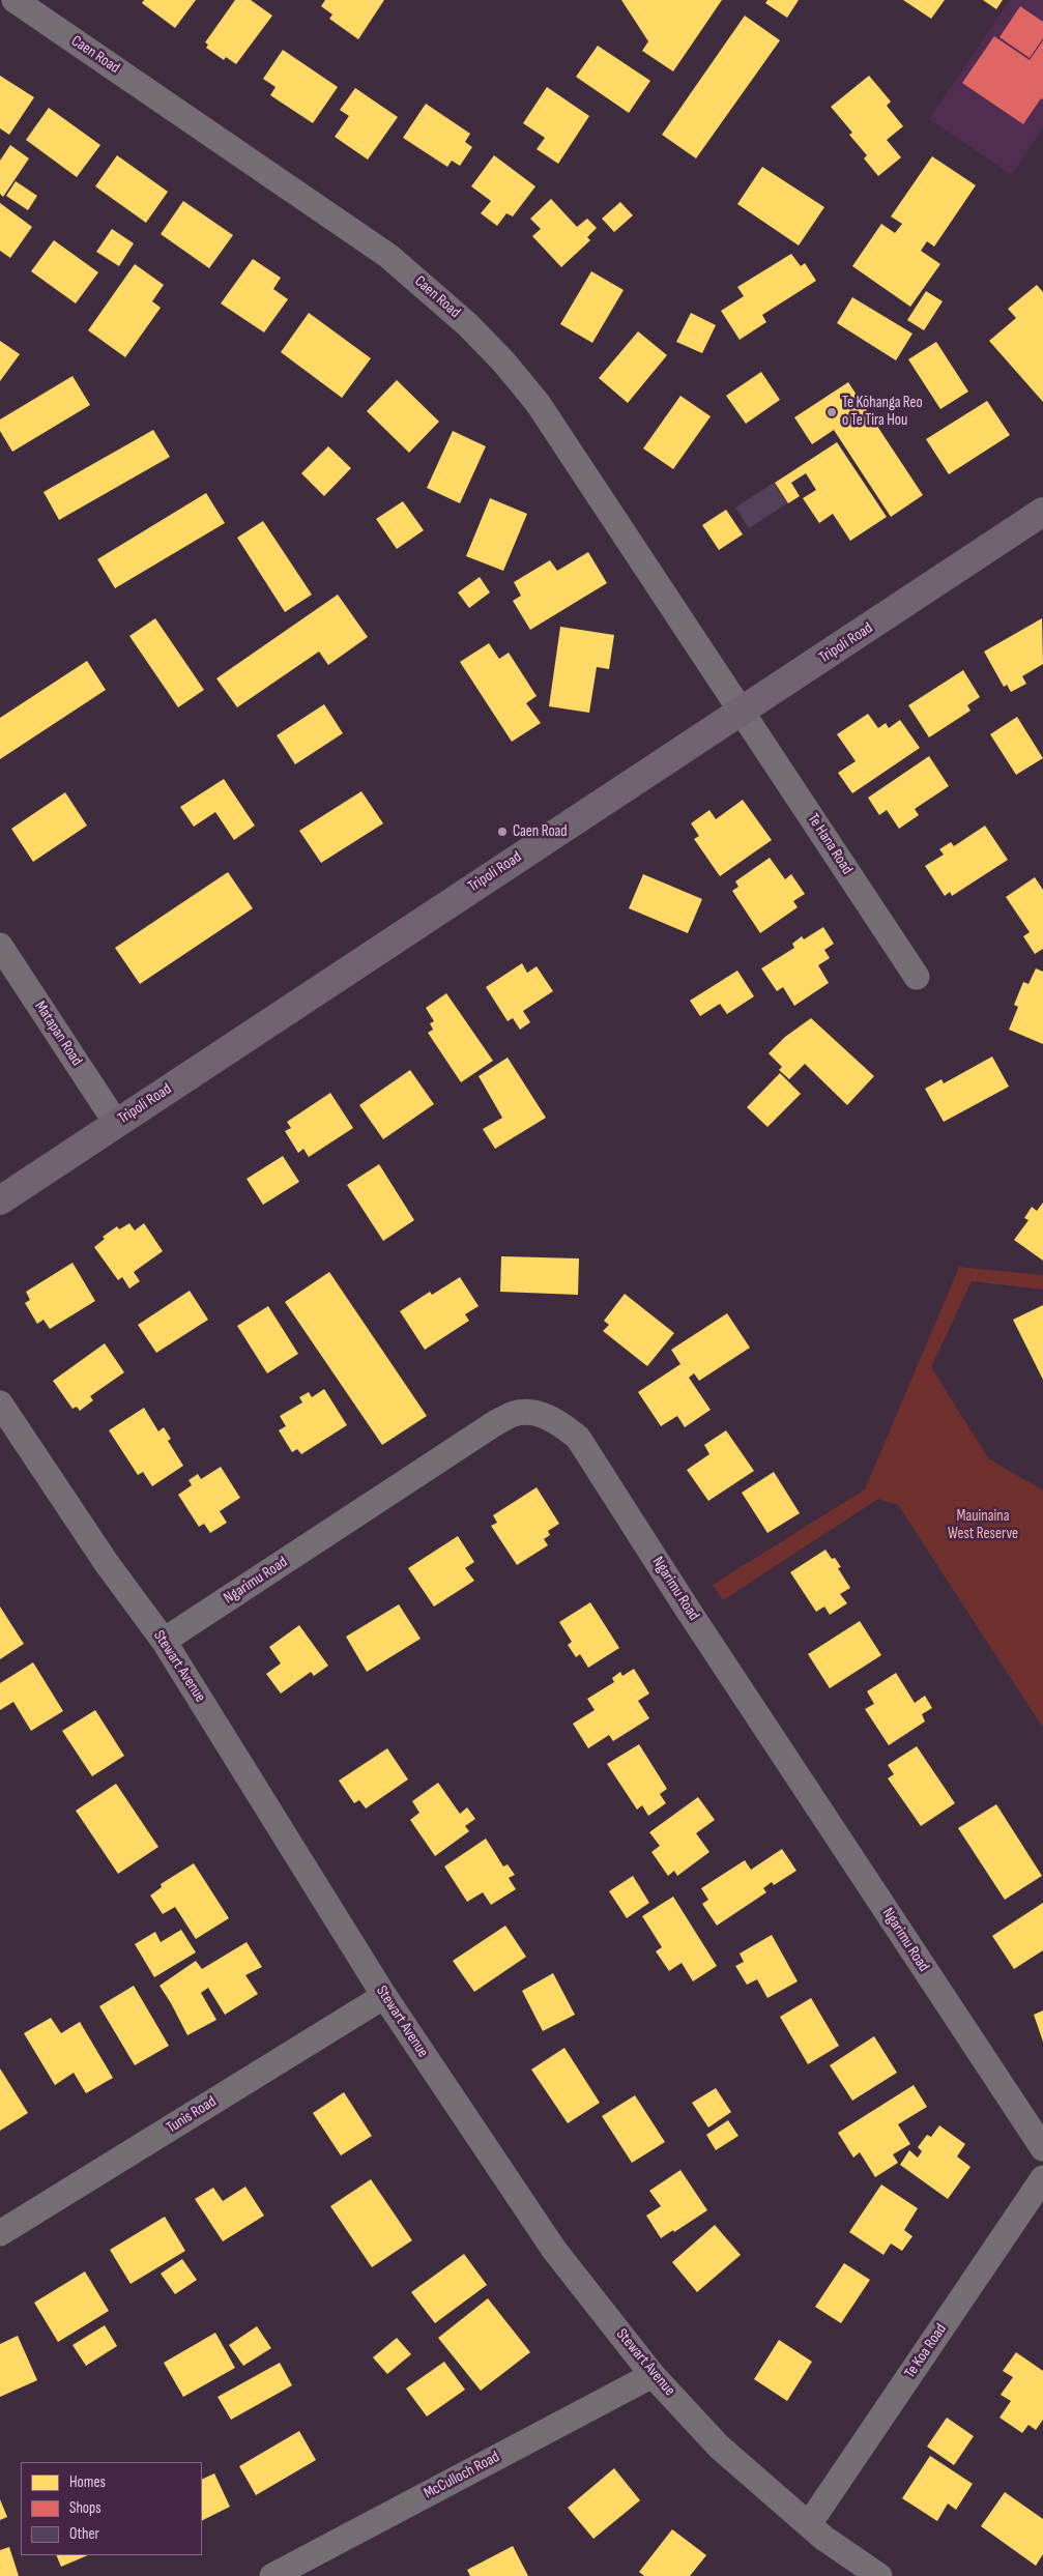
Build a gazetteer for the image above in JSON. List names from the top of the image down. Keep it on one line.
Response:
{"streets":{"street":["Caen Road","Tripoli Road","Te Hana Road","Matapan Road","Ngarimu Road","Stewart Avenue","Tunis Road","Te Koa Road","McCulloch Road"]},"crossings":[["Caen Road","Tripoli Road"],["Caen Road","Te Hana Road"],["Tripoli Road","Te Hana Road"],["Tripoli Road","Matapan Road"],["Ngarimu Road","Stewart Avenue"],["Stewart Avenue","Tunis Road"],["Stewart Avenue","Te Koa Road"],["Stewart Avenue","McCulloch Road"]],"parks":["Mauinaina West Reserve"],"places":["Te Kōhanga Reo o Te Tira Hou","Caen Road"],"legend":["Homes","Shops","Other"]}
